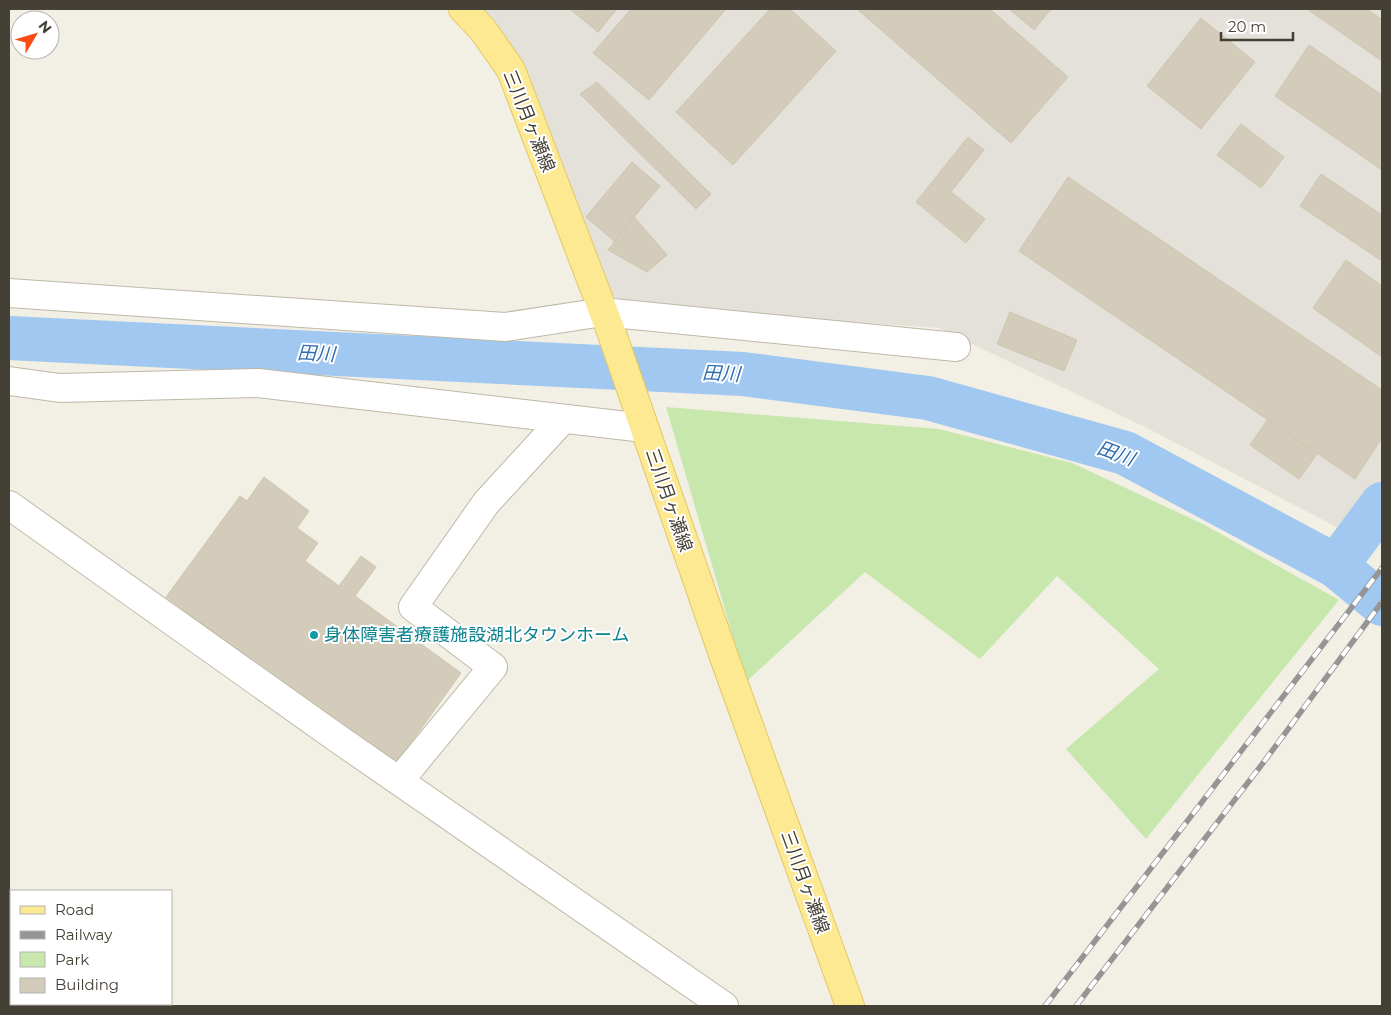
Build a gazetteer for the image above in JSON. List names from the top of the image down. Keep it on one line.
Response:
{"streets":{"main road":["三川月ヶ瀬線"]},"water":["田川"],"places":["身体障害者療護施設湖北タウンホーム"],"legend":["Road","Railway","Park","Building"],"scale_bar":"20 m","north":"top right"}
